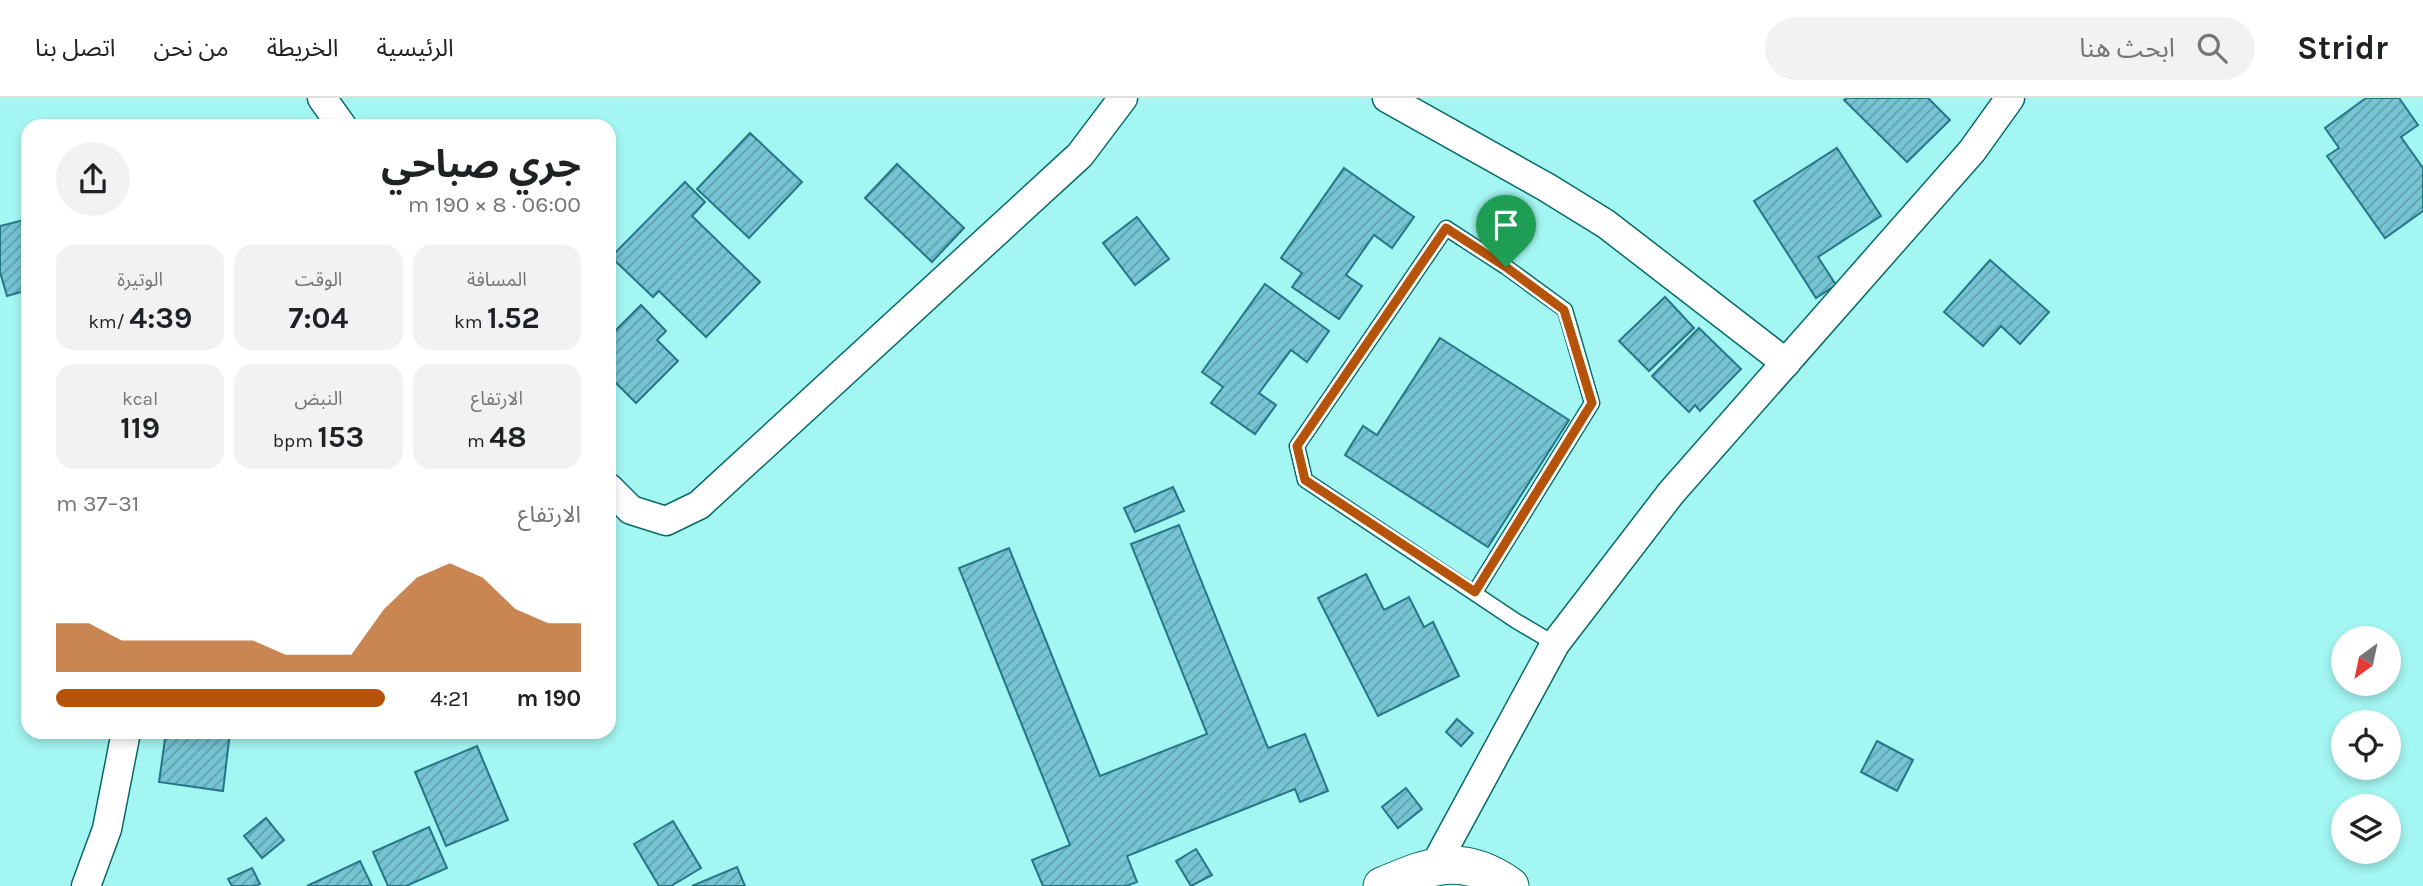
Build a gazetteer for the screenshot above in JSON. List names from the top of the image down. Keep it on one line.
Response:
{"north":"bottom left","page":{"header":"Stridr","search":"ابحث هنا","nav":["الرئيسية","الخريطة","من نحن","اتصل بنا"],"heading":["جري صباحي","06:00 · 8 × 190 m"],"stats":[["المسافة","1.52 km"],["الوقت","7:04"],["الوتيرة","4:39 /km"],["الارتفاع","48 m"],["النبض","153 bpm"],["kcal","119"]],"chart":["الارتفاع","31–37 m"],"list":[{"name":"190 m","note":"4:21"}]}}
